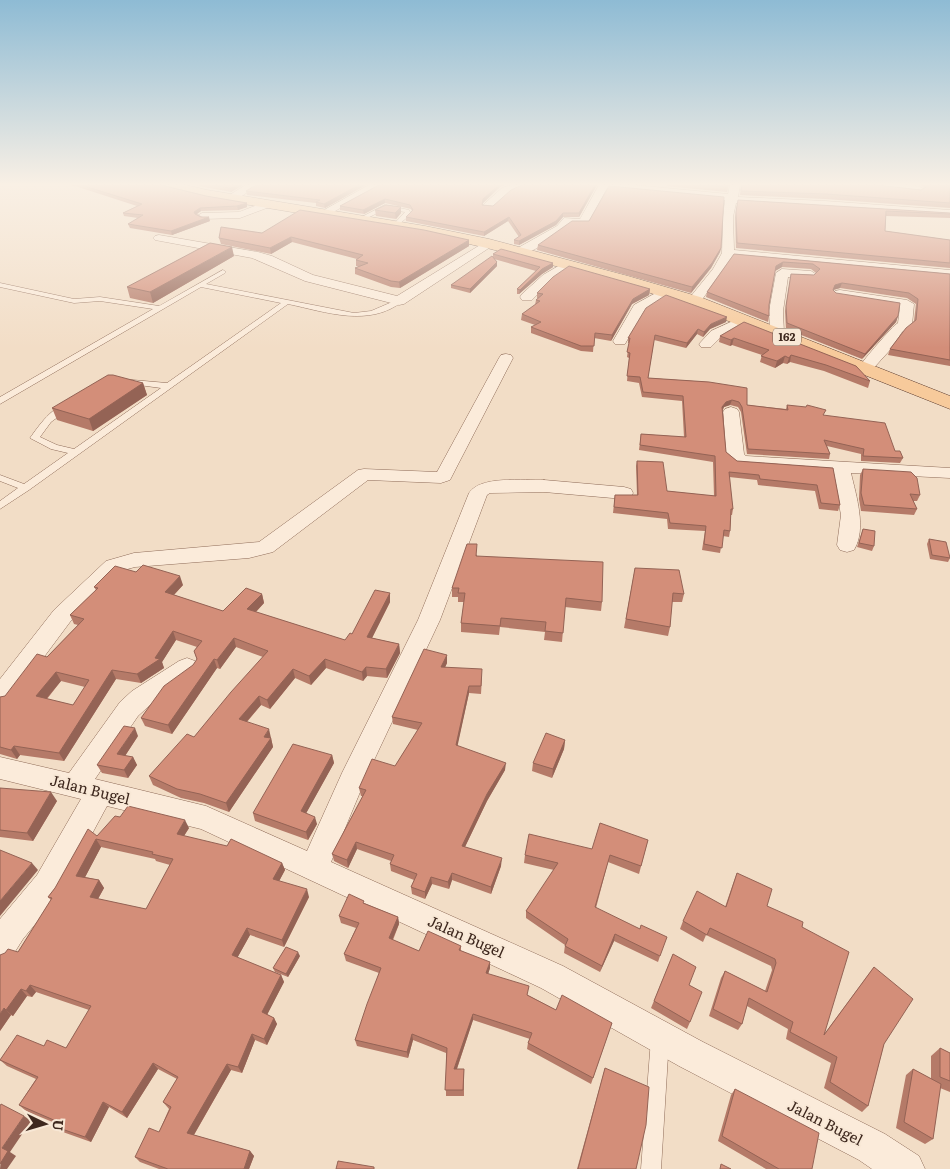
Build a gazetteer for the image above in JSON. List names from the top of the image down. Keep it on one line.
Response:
{"streets":{"main road":["162"],"street":["Jalan Bugel"]},"north":"right"}
